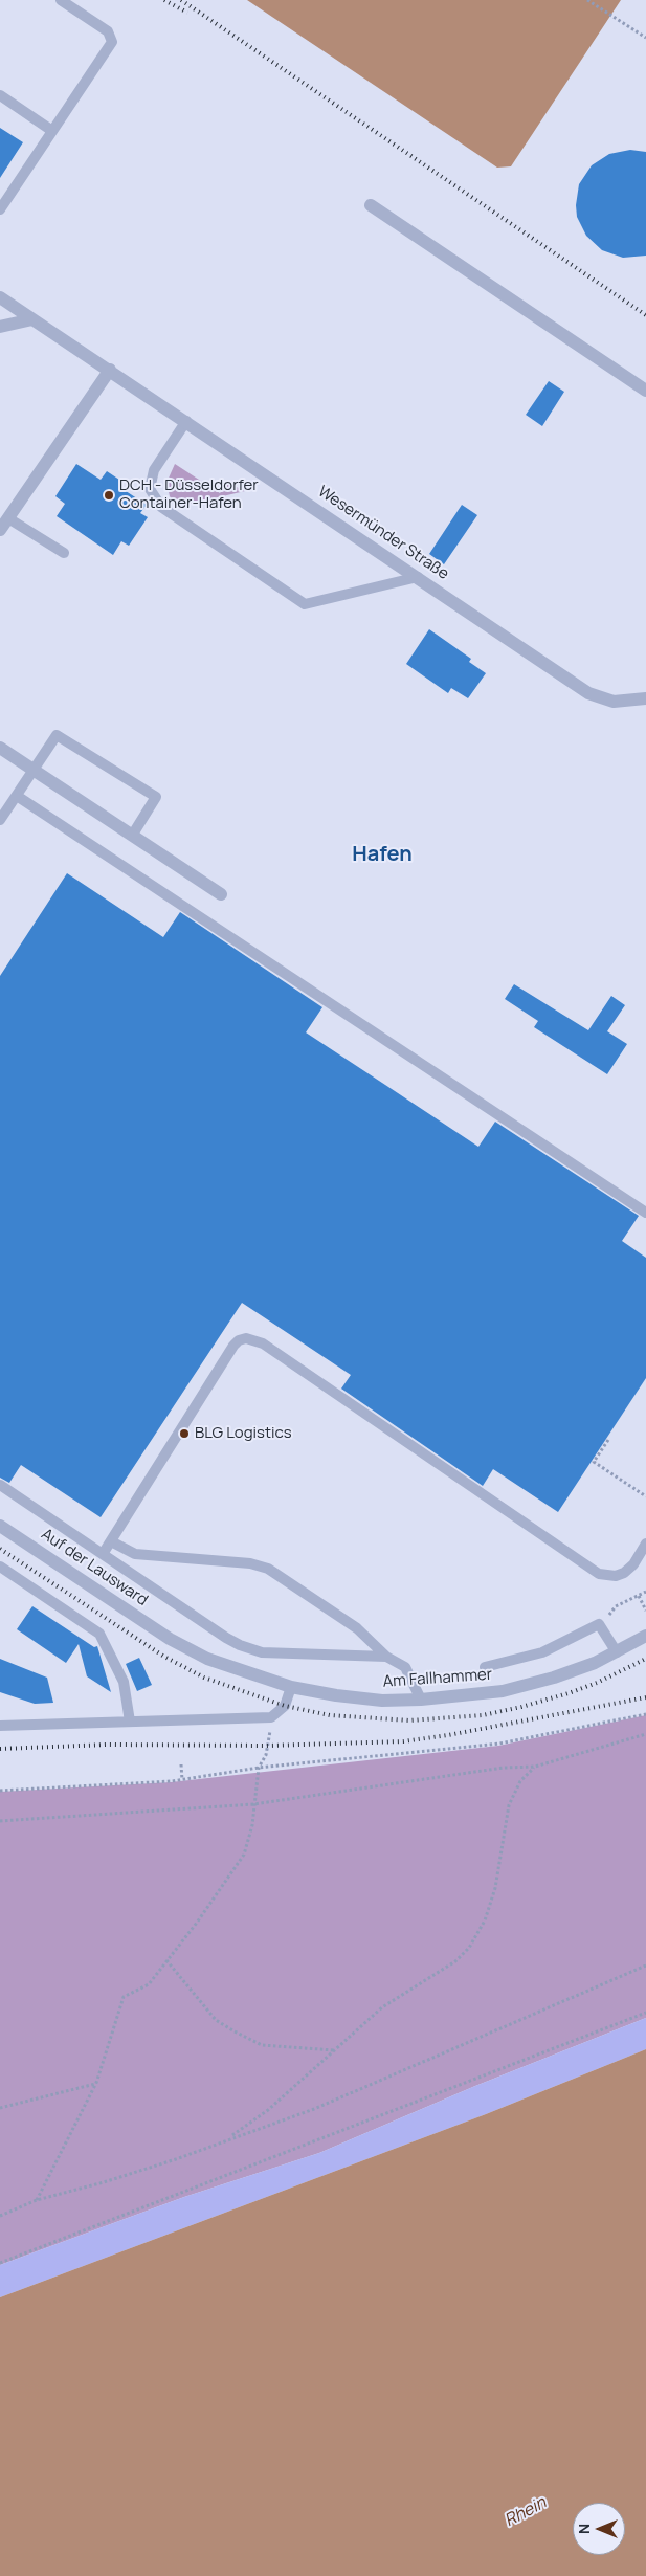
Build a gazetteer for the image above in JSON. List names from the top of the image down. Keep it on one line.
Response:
{"streets":{"street":["Wesermünder Straße","Auf der Lausward","Am Fallhammer"]},"crossings":[["Auf der Lausward","Am Fallhammer"]],"districts":["Hafen"],"water":["Rhein"],"places":["DCH - Düsseldorfer Container-Hafen","BLG Logistics"],"north":"left"}
